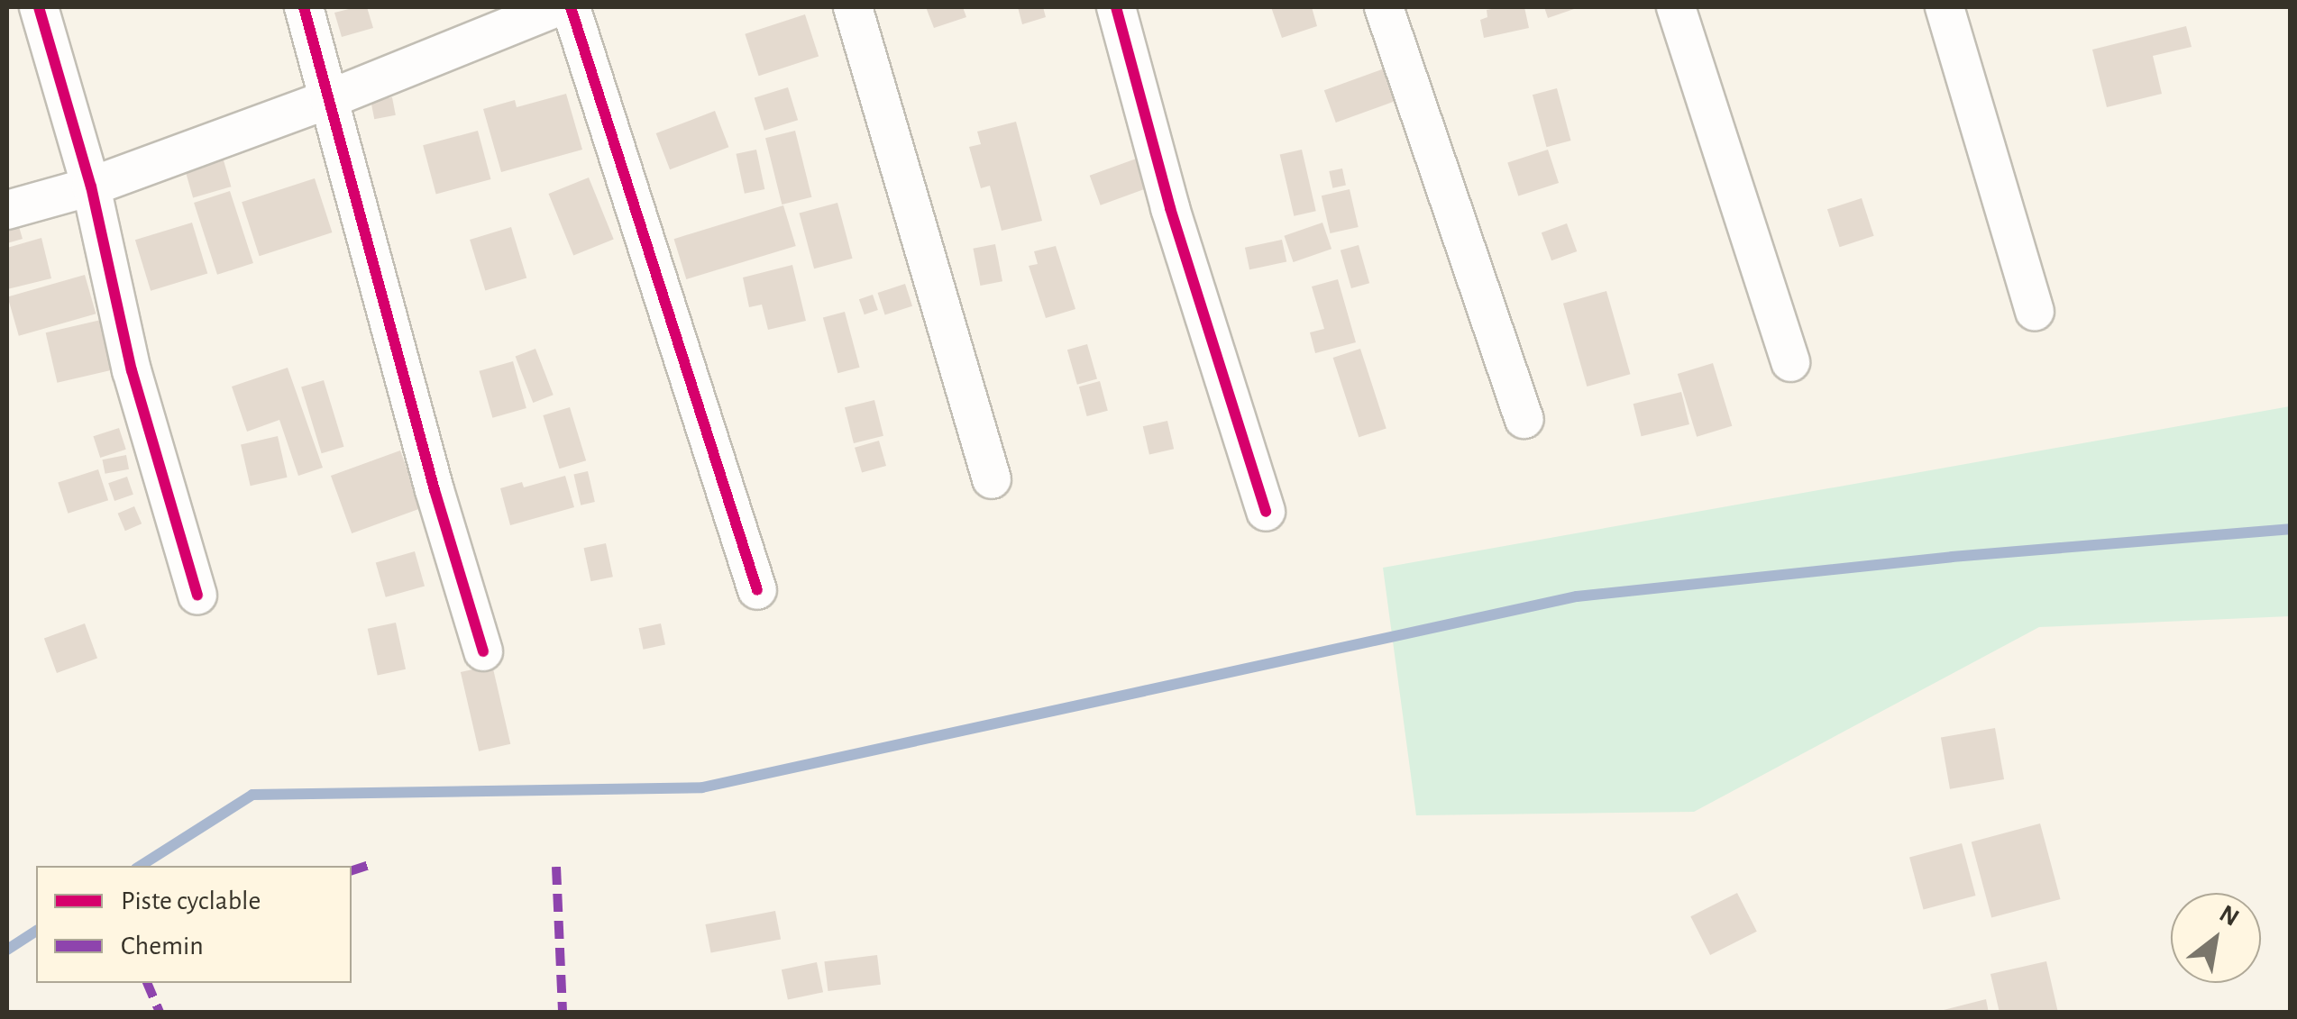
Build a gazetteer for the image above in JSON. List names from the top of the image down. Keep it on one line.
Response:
{"legend":["Piste cyclable","Chemin"],"north":"top right"}
